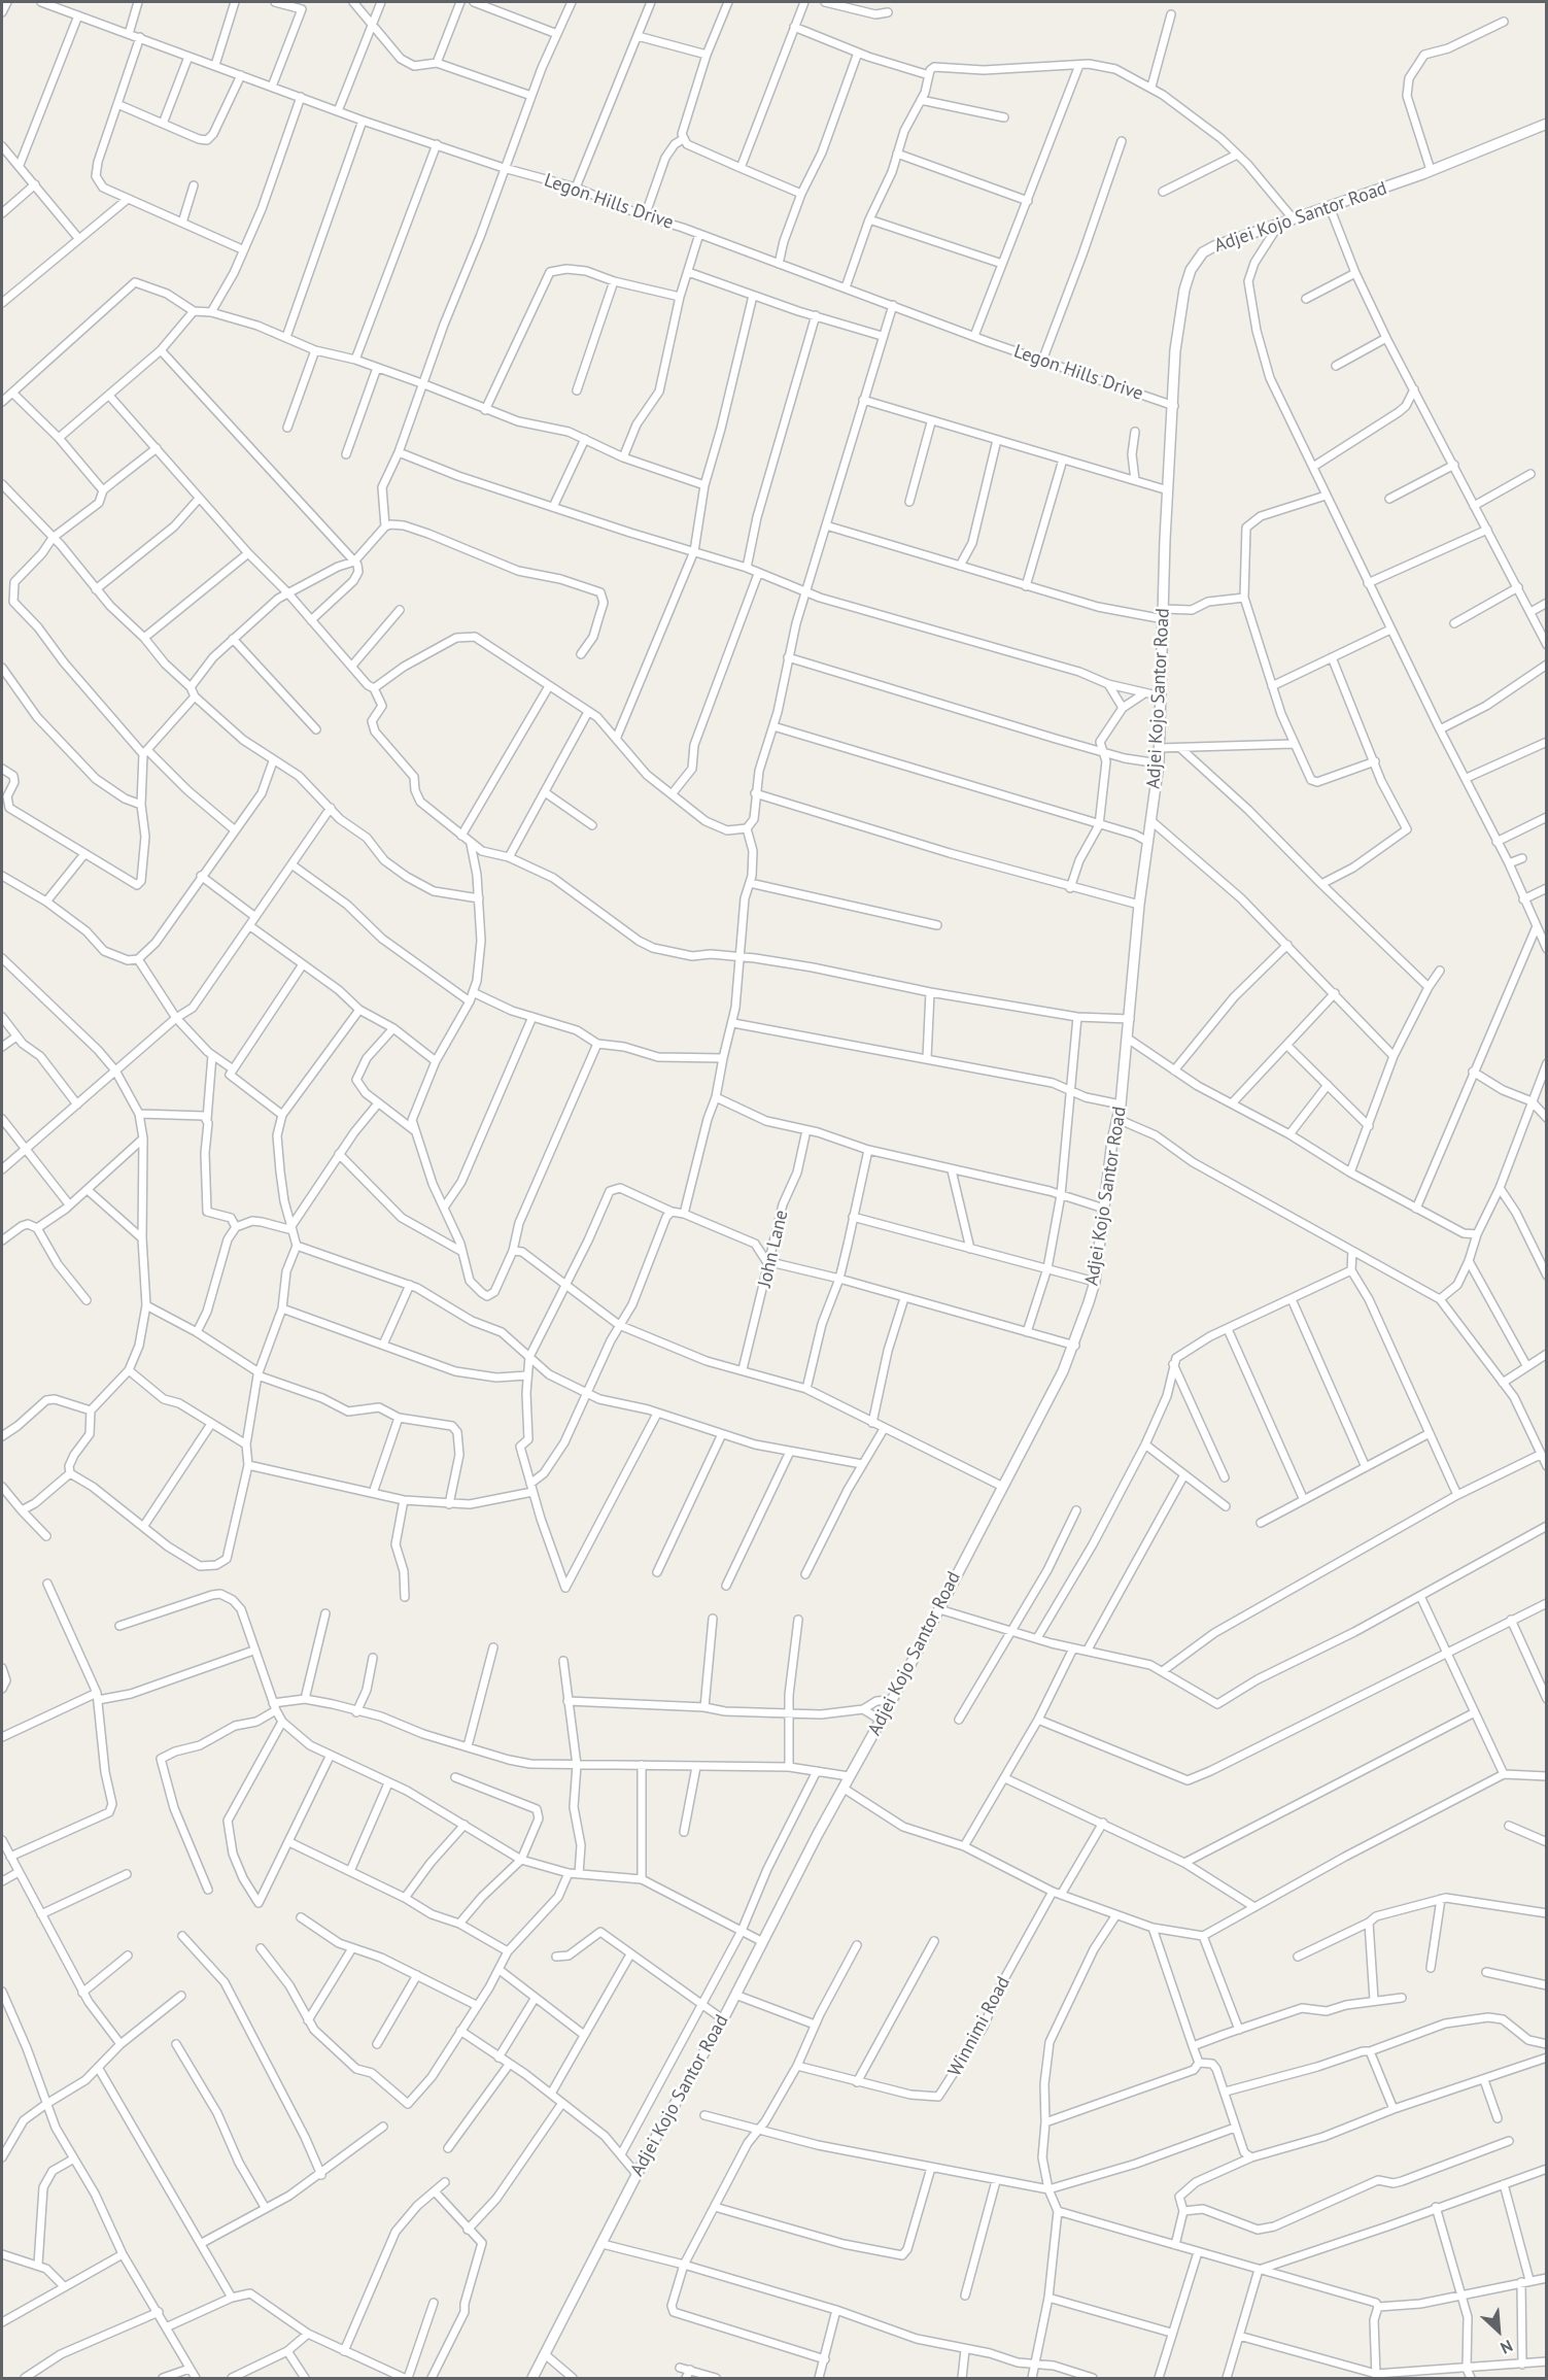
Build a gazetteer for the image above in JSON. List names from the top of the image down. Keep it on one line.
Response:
{"streets":{"street":["Legon Hills Drive","Adjei Kojo Santor Road","John Lane","Winnimi Road"]},"crossings":[["Legon Hills Drive","Adjei Kojo Santor Road"]],"north":"bottom right"}
